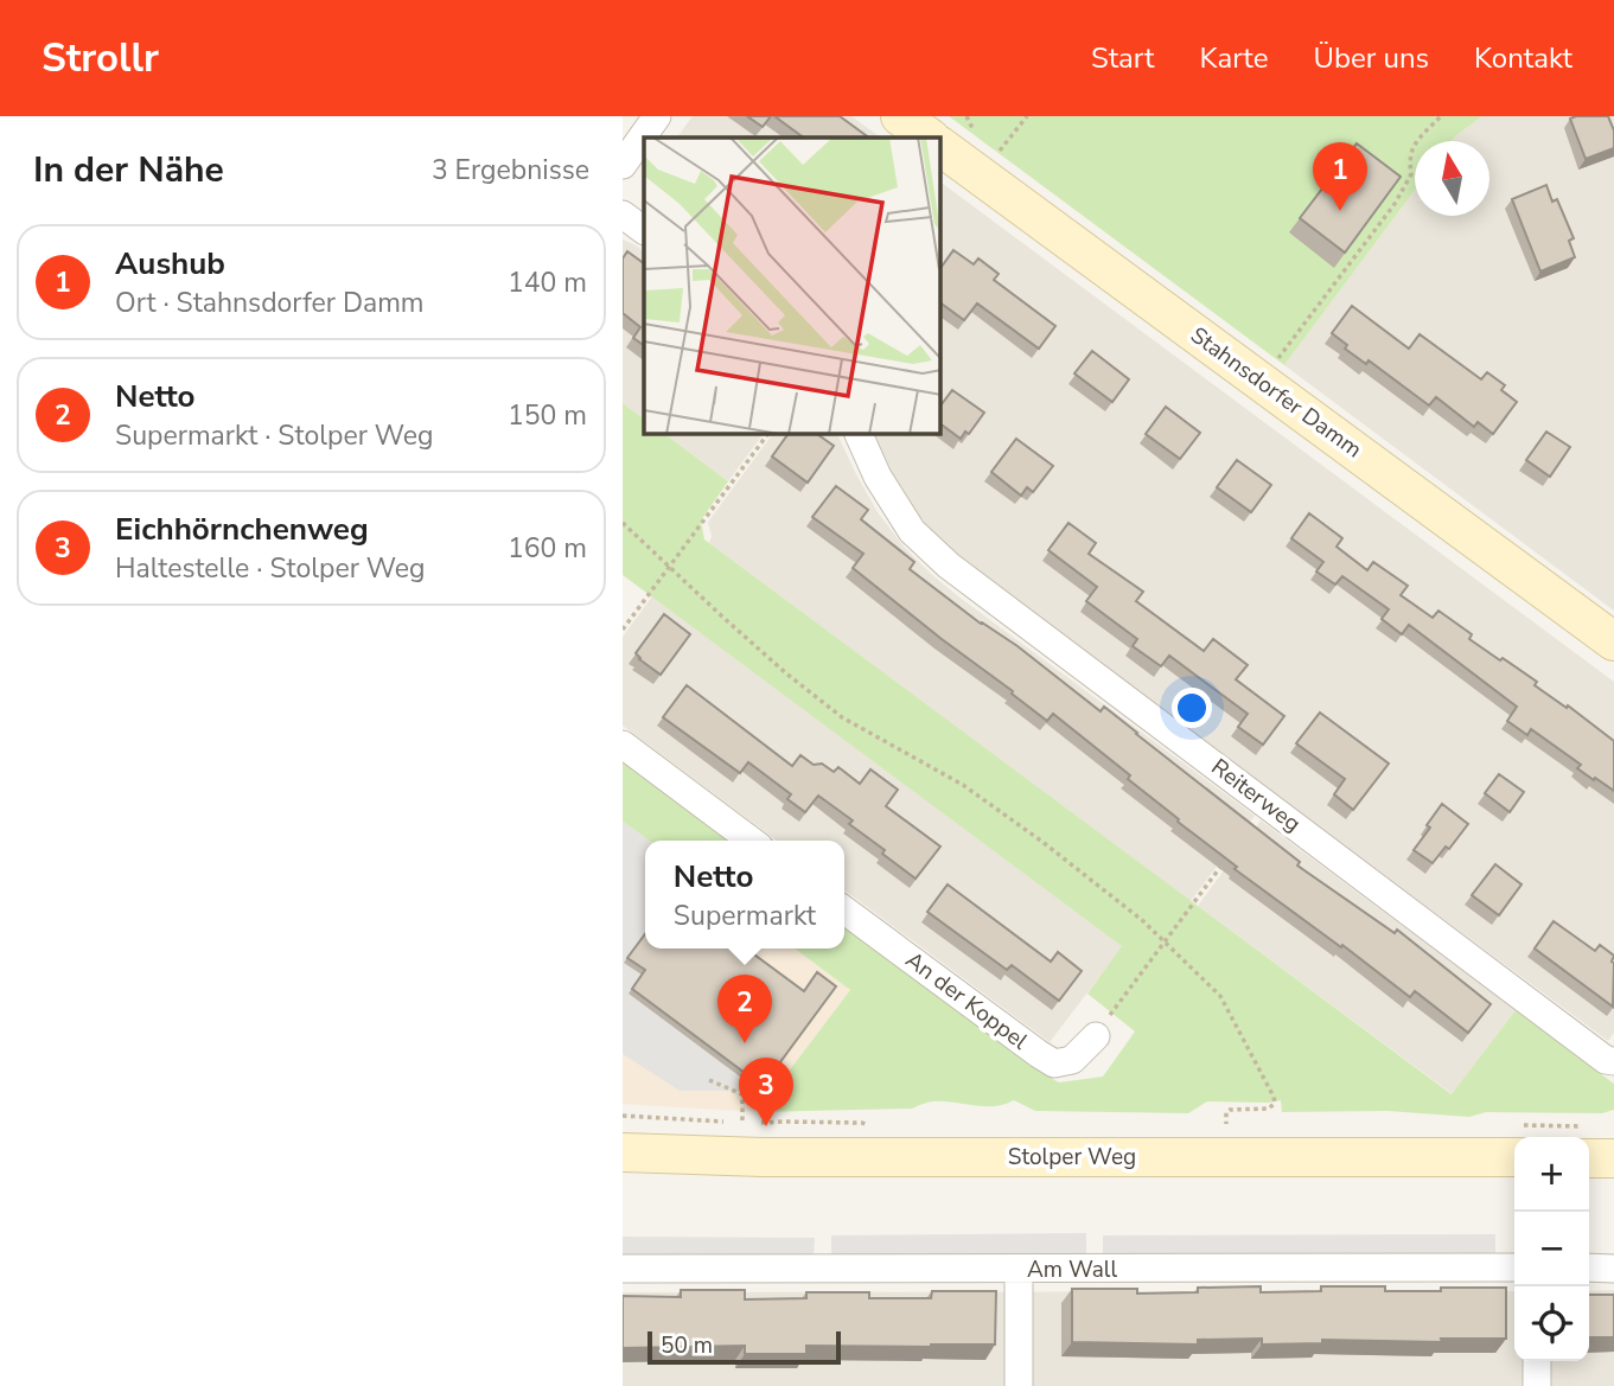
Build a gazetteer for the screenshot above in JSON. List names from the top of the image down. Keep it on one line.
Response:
{"streets":{"street":["Stahnsdorfer Damm","Reiterweg","An der Koppel","Stolper Weg","Am Wall"]},"scale_bar":"50 m","north":"top","page":{"header":"Strollr","nav":["Start","Karte","Über uns","Kontakt"],"heading":["In der Nähe","3 Ergebnisse"],"pins":["1","2","3"],"list":[{"mark":"1","name":"Aushub","note":"Ort · Stahnsdorfer Damm","value":"140 m"},{"mark":"2","name":"Netto","note":"Supermarkt · Stolper Weg","value":"150 m"},{"mark":"3","name":"Eichhörnchenweg","note":"Haltestelle · Stolper Weg","value":"160 m"}],"popup":["Netto","Supermarkt"],"map_buttons":["+","−"],"scale":"50 m"}}
